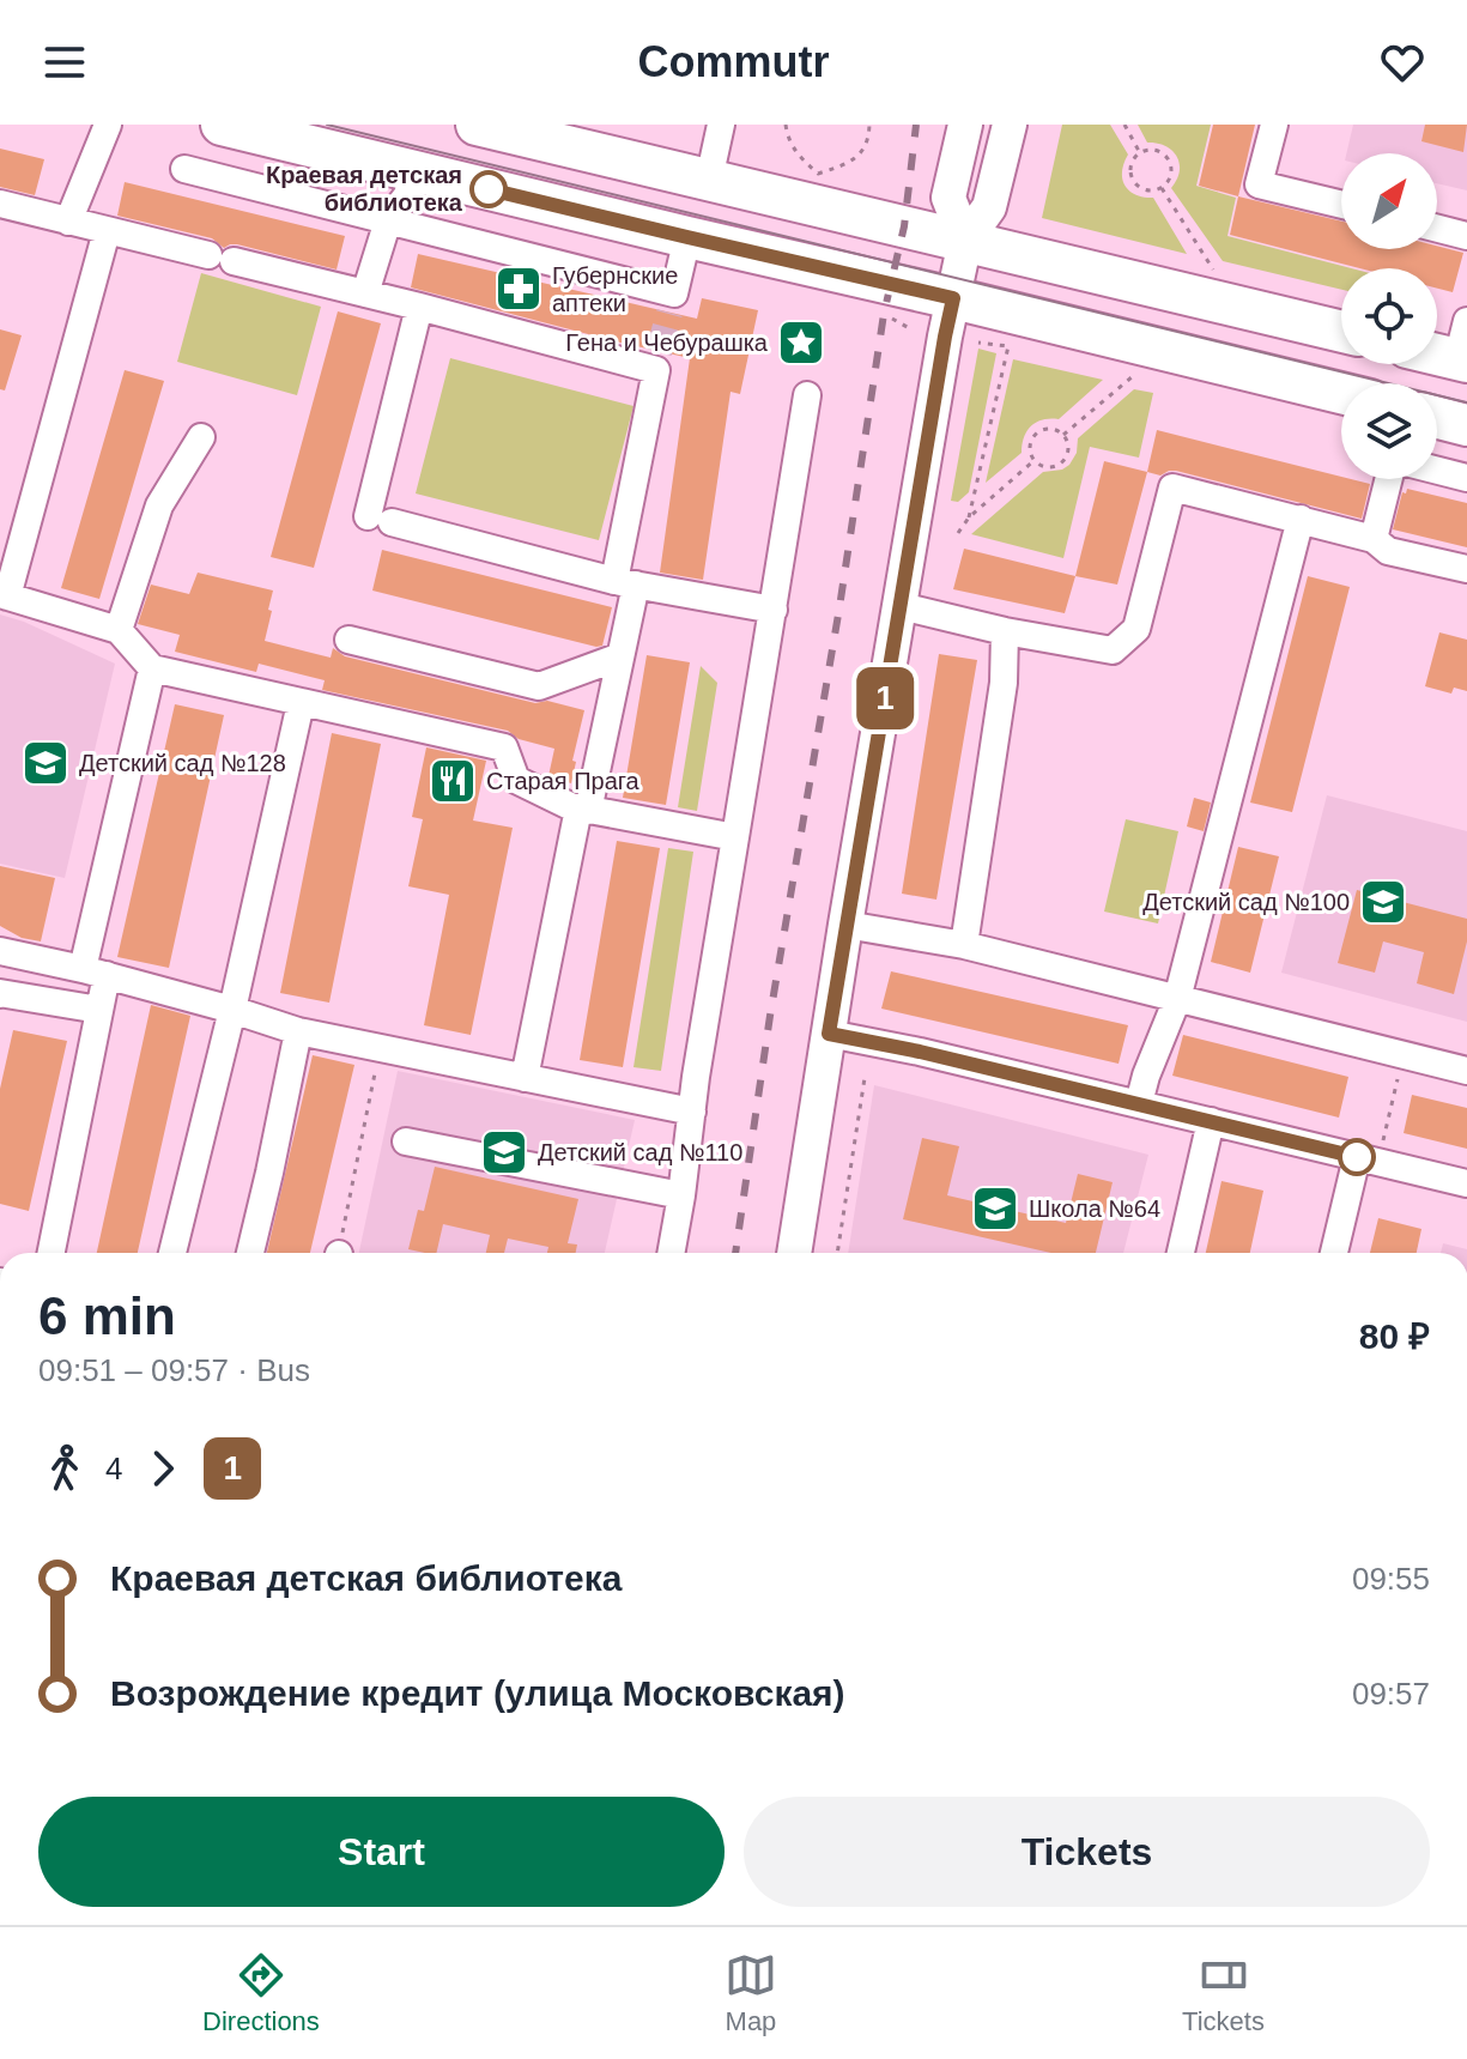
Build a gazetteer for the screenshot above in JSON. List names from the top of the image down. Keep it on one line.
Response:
{"places":{"other":["Краевая детская библиотека"],"pharmacy":["Губернские аптеки"],"place":["Гена и Чебурашка"],"school or university":["Детский сад №128","Детский сад №100","Детский сад №110","Школа №64"],"restaurant":["Старая Прага"]},"lines":["bus line 1"],"north":"top right","page":{"header":"Commutr","on_map":"1","heading":["6 min","09:51 – 09:57 · Bus","80 ₽"],"legs":["4","1"],"list":[{"name":"Краевая детская библиотека","value":"09:55"},{"name":"Возрождение кредит (улица Московская)","value":"09:57"}],"buttons":["Start","Tickets"],"tabs":["Directions","Map","Tickets"]}}
